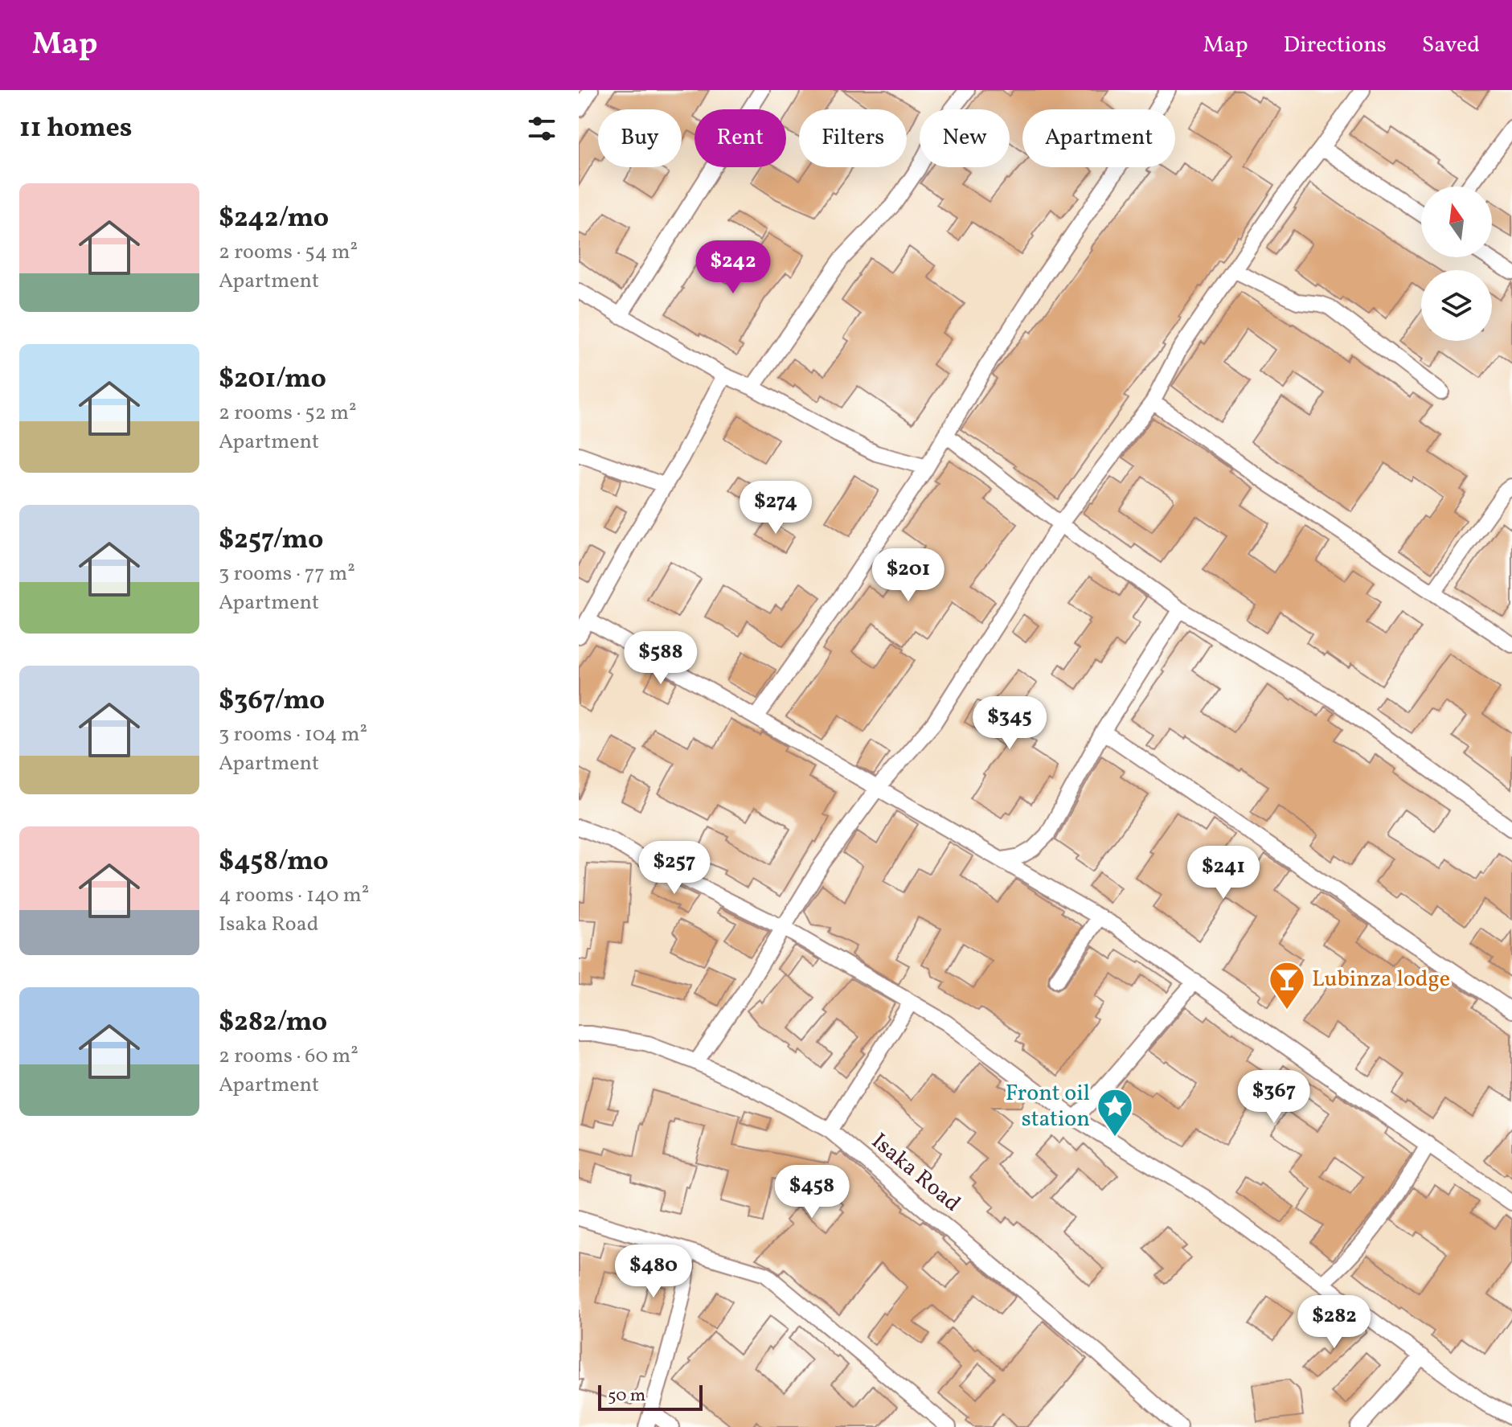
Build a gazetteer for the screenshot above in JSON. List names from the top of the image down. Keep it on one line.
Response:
{"streets":{"street":["Isaka Road"]},"places":{"bar":["Lubinza lodge"],"place":["Front oil station"]},"scale_bar":"50 m","north":"top","page":{"header":"Map","nav":["Map","Directions","Saved"],"heading":"11 homes","chip":["Buy","Rent","Filters","New","Apartment"],"list":[{"name":"$242/mo","note":"2 rooms · 54 m² · Apartment"},{"name":"$201/mo","note":"2 rooms · 52 m² · Apartment"},{"name":"$257/mo","note":"3 rooms · 77 m² · Apartment"},{"name":"$367/mo","note":"3 rooms · 104 m² · Apartment"},{"name":"$458/mo","note":"4 rooms · 140 m² · Isaka Road"},{"name":"$282/mo","note":"2 rooms · 60 m² · Apartment"}],"price":["$242","$274","$201","$588","$345","$257","$241","$367","$458","$480","$282"],"scale":"50 m"}}
